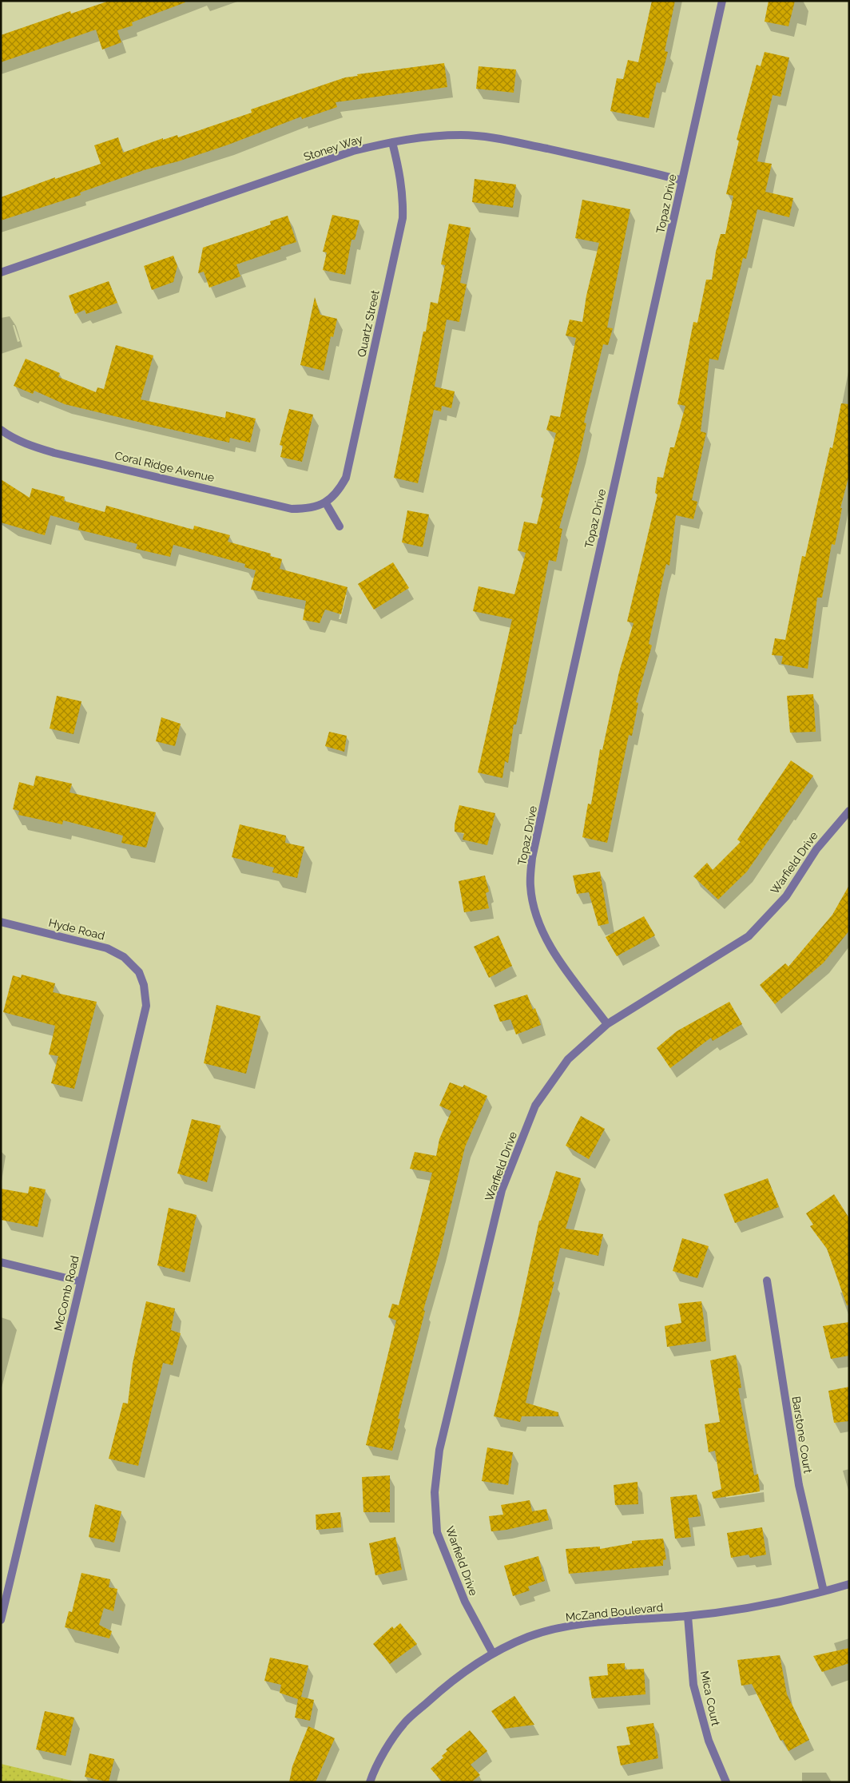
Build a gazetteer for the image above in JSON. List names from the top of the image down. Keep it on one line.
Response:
{"streets":{"street":["Stoney Way","Topaz Drive","Quartz Street","Coral Ridge Avenue","Warfield Drive","Hyde Road","McComb Road","Barstone Court","McZand Boulevard","Mica Court"]},"crossings":[["Stoney Way","Topaz Drive"],["Stoney Way","Quartz Street"],["Topaz Drive","Warfield Drive"],["Quartz Street","Coral Ridge Avenue"],["Warfield Drive","McZand Boulevard"],["Hyde Road","McComb Road"],["Barstone Court","McZand Boulevard"],["McZand Boulevard","Mica Court"]]}
